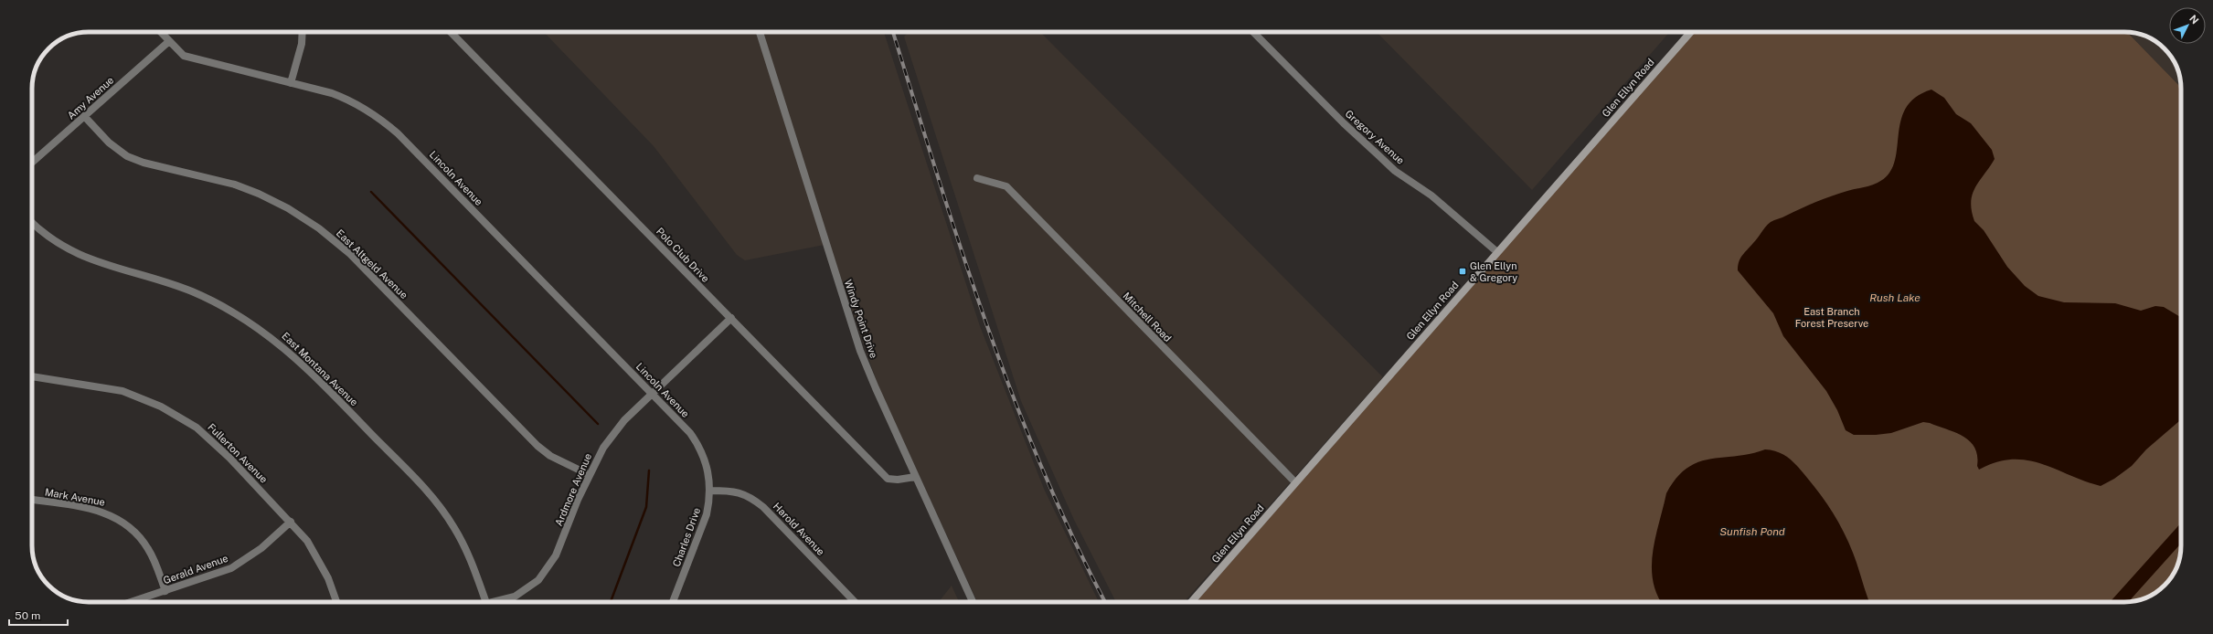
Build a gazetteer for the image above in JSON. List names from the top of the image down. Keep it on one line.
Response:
{"streets":{"street":["Glen Ellyn Road","Amy Avenue","Gregory Avenue","Lincoln Avenue","Polo Club Drive","East Altgeld Avenue","Mitchell Road","Windy Point Drive","East Montana Avenue","Fullerton Avenue","Ardmore Avenue","Mark Avenue","Harold Avenue","Charles Drive","Gerald Avenue"]},"crossings":[["Glen Ellyn Road","Gregory Avenue"],["Glen Ellyn Road","Mitchell Road"],["Amy Avenue","Lincoln Avenue"],["Amy Avenue","East Altgeld Avenue"],["Lincoln Avenue","Ardmore Avenue"],["Lincoln Avenue","Charles Drive"],["Polo Club Drive","Windy Point Drive"],["Polo Club Drive","Ardmore Avenue"],["East Altgeld Avenue","Ardmore Avenue"],["Fullerton Avenue","Gerald Avenue"],["Mark Avenue","Gerald Avenue"],["Harold Avenue","Charles Drive"]],"water":["Rush Lake","Sunfish Pond"],"parks":["East Branch Forest Preserve"],"places":{"transit":["Glen Ellyn & Gregory"]},"scale_bar":"50 m","north":"top right"}
